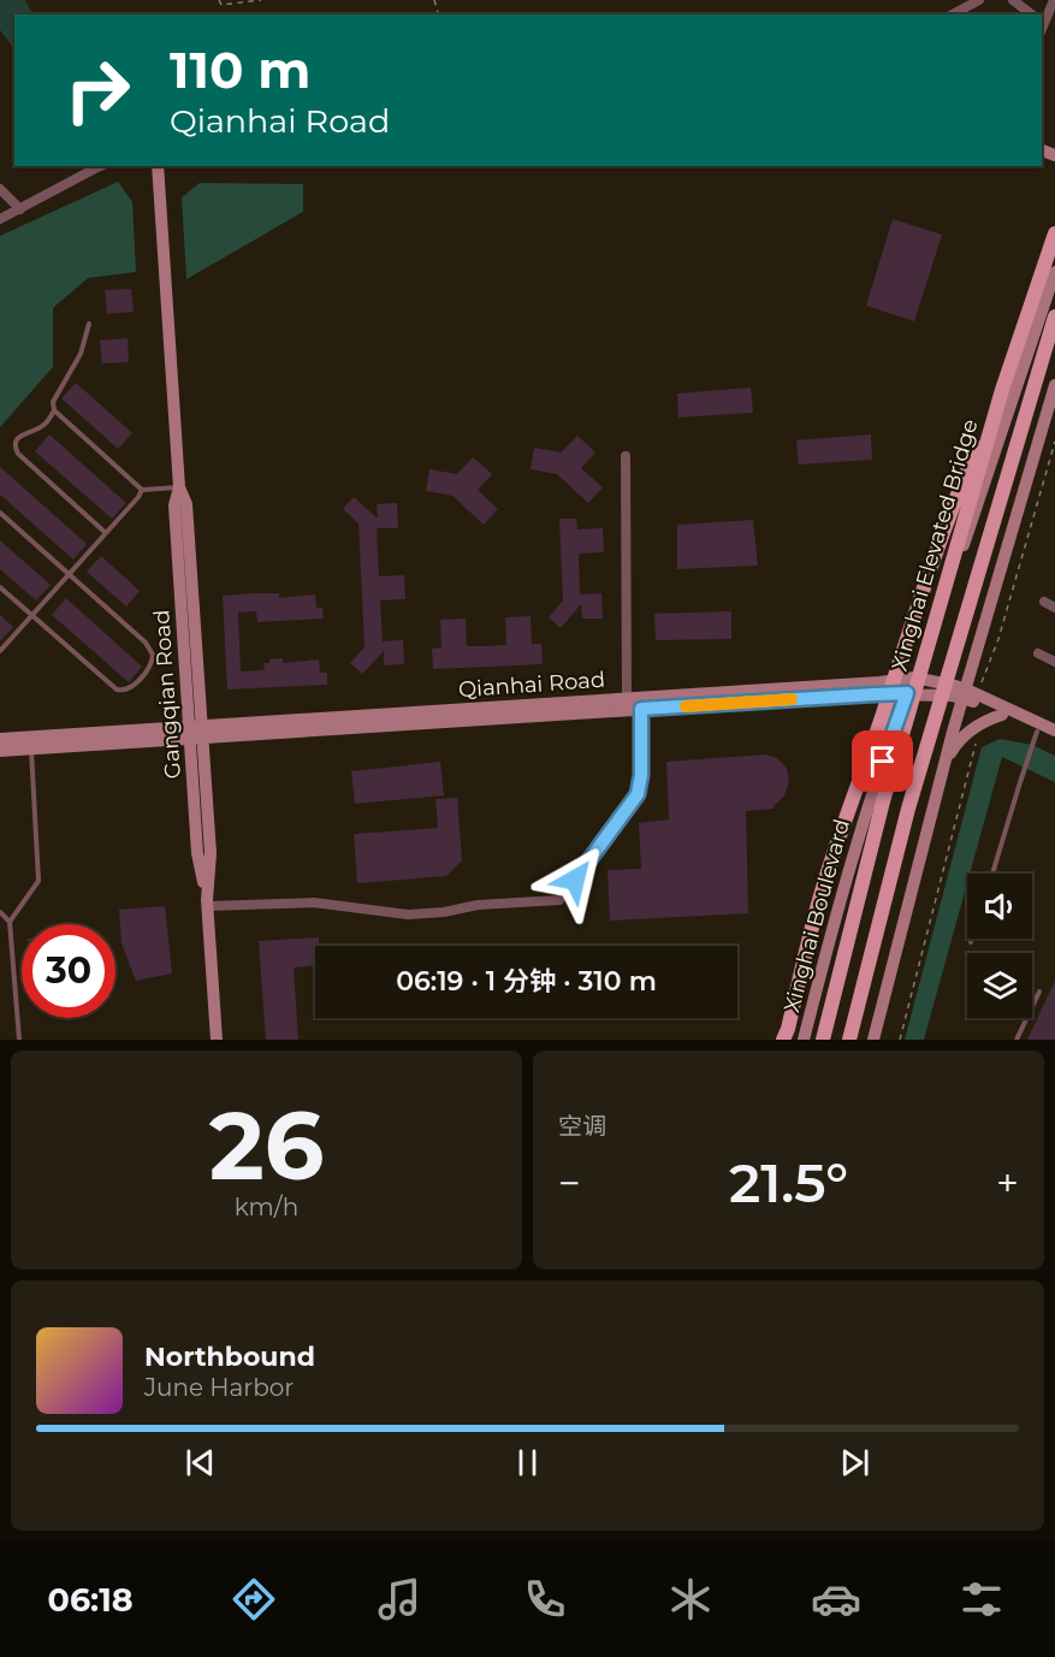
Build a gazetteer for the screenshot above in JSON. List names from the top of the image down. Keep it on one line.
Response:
{"streets":{"main road":["Xinghai Elevated Bridge"],"street":["Qianhai Road","Gangqian Road","Xinghai Boulevard"]},"crossings":[["Qianhai Road","Gangqian Road"],["Qianhai Road","Xinghai Boulevard"]],"page":{"turn":["110 m","Qianhai Road"],"limit":"30","trip":"06:19 · 1 分钟 · 310 m","tile":[["26","km/h"],"空调"],"heat":["−","21.5°","+"],"song":["Northbound","June Harbor"],"tabs":"06:18"}}
